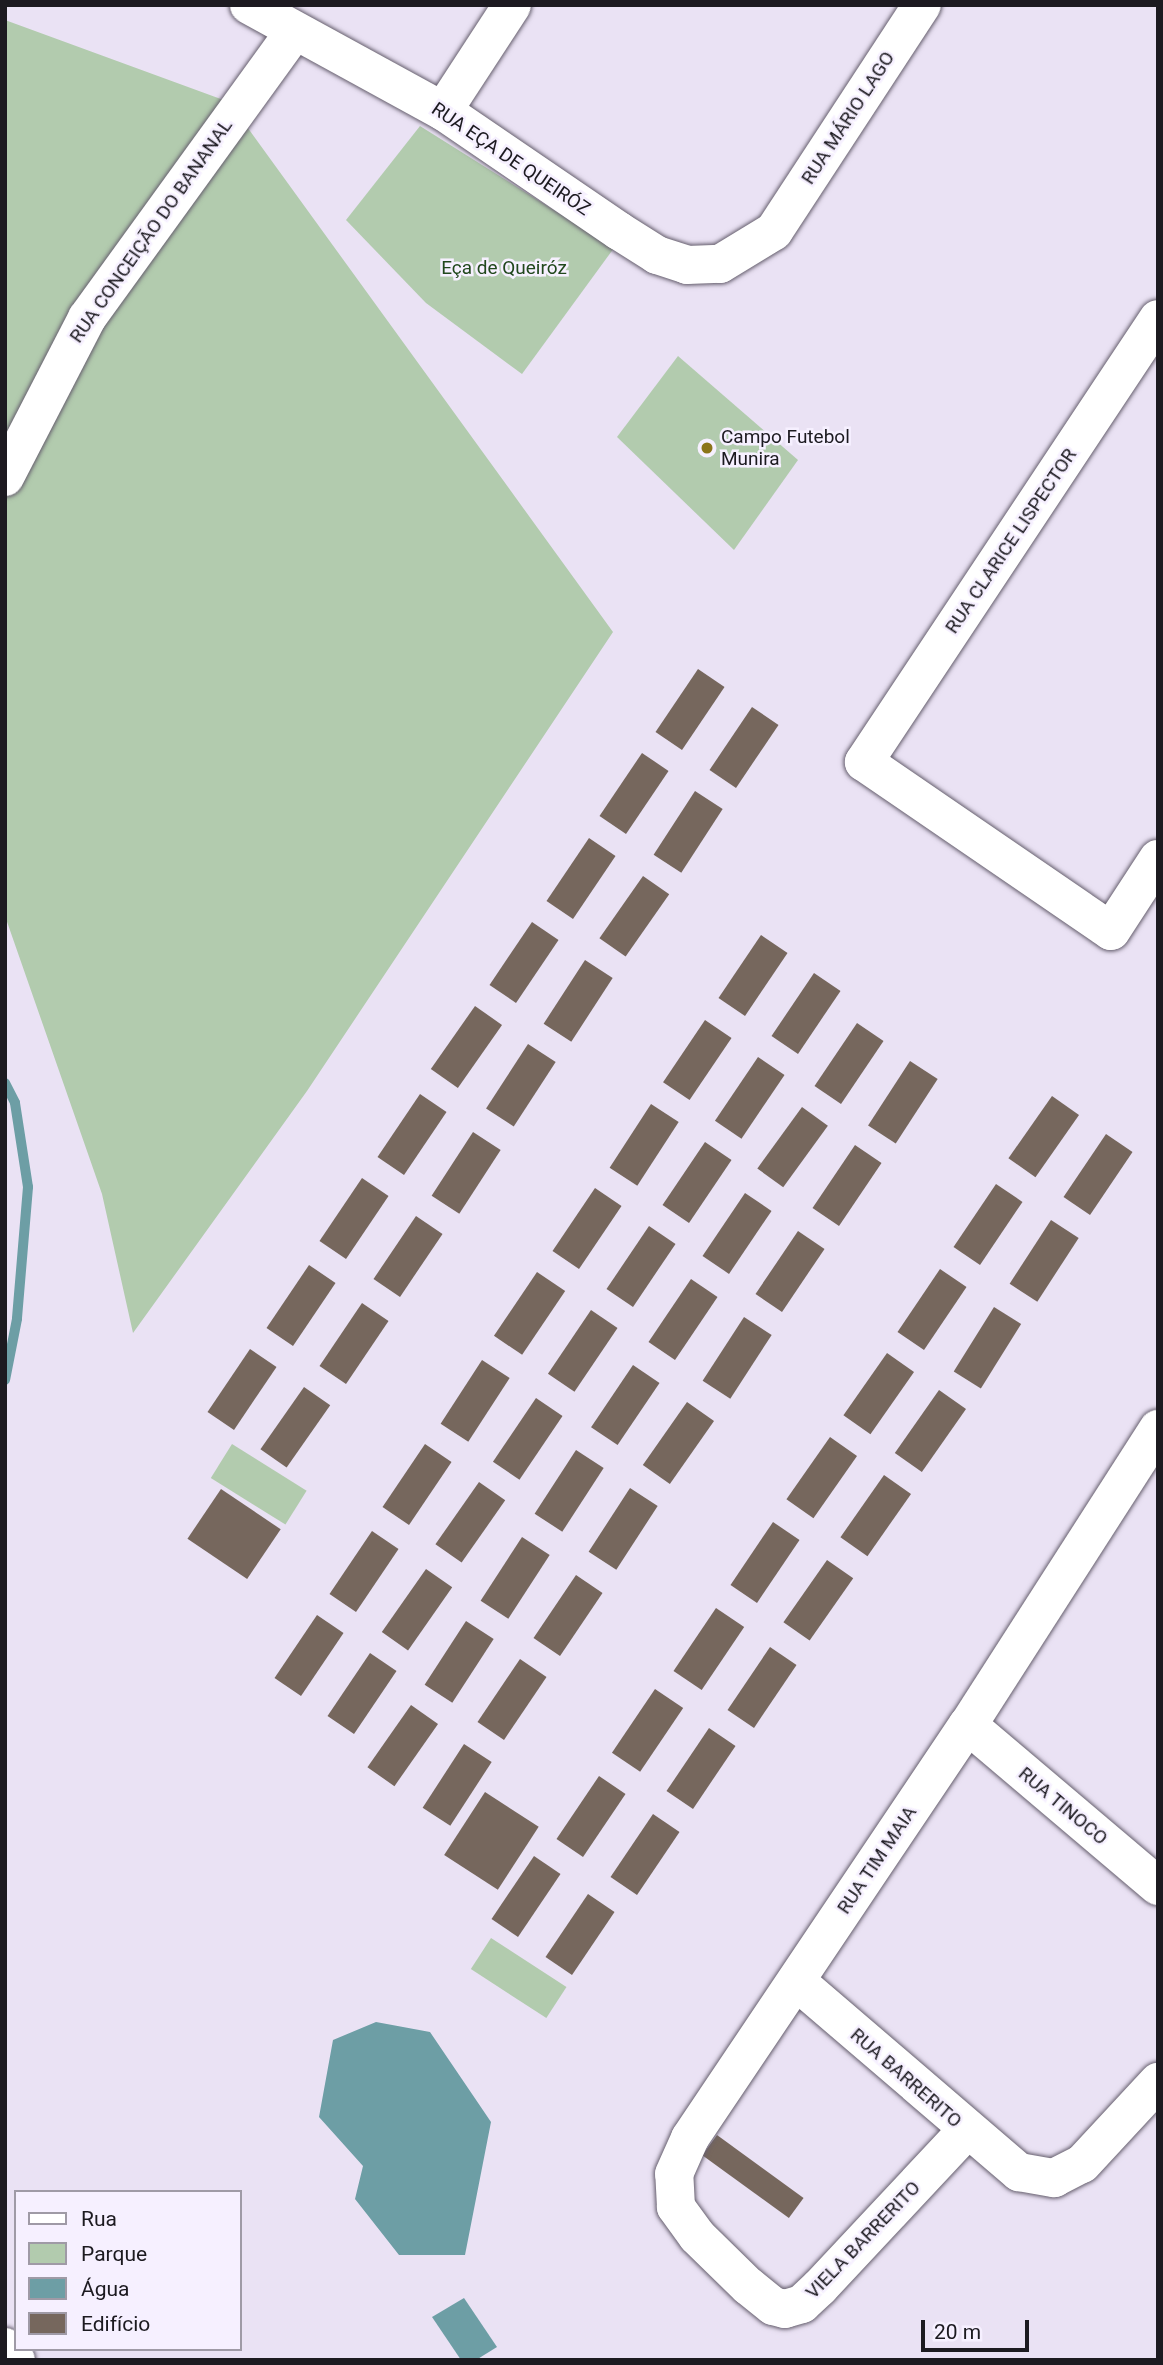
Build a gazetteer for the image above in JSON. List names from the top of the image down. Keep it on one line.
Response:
{"streets":{"street":["RUA MÁRIO LAGO","RUA EÇA DE QUEIRÓZ","RUA CONCEIÇÃO DO BANANAL","RUA CLARICE LISPECTOR","RUA TINOCO","RUA TIM MAIA","RUA BARRERITO","VIELA BARRERITO"]},"crossings":[["RUA MÁRIO LAGO","RUA EÇA DE QUEIRÓZ"],["RUA EÇA DE QUEIRÓZ","RUA CONCEIÇÃO DO BANANAL"],["RUA TINOCO","RUA TIM MAIA"],["RUA TIM MAIA","RUA BARRERITO"],["RUA TIM MAIA","VIELA BARRERITO"],["RUA BARRERITO","VIELA BARRERITO"]],"parks":["Eça de Queiróz"],"places":["Campo Futebol Munira"],"legend":["Rua","Parque","Água","Edifício"],"scale_bar":"20 m"}
